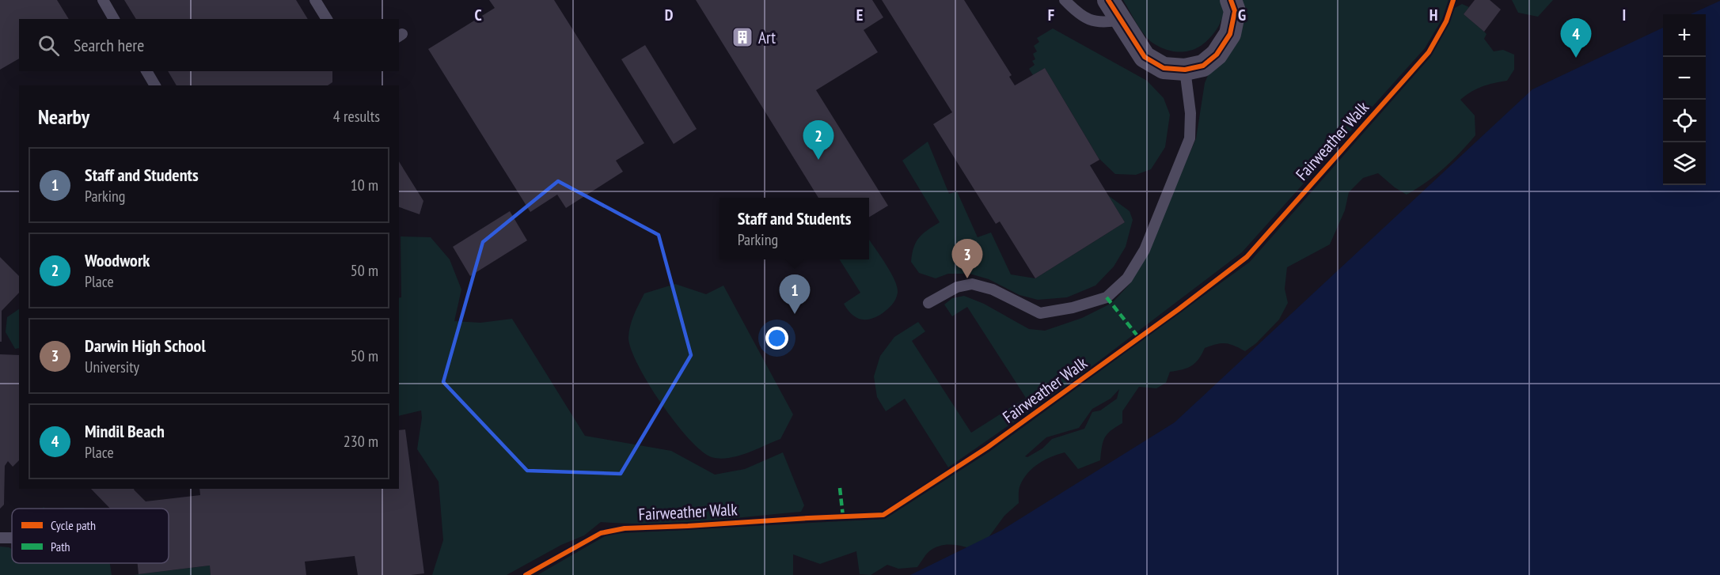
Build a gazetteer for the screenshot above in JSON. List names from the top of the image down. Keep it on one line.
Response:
{"streets":{"cycle path":["Fairweather Walk"]},"places":{"building":["Art"]},"legend":["Cycle path","Path"],"page":{"map_buttons":["+","−"],"pins":["4","2","3","1"],"search":"Search here","heading":["Nearby","4 results"],"list":[{"mark":"1","name":"Staff and Students","note":"Parking","value":"10 m"},{"mark":"2","name":"Woodwork","note":"Place","value":"50 m"},{"mark":"3","name":"Darwin High School","note":"University","value":"50 m"},{"mark":"4","name":"Mindil Beach","note":"Place","value":"230 m"}],"popup":["Staff and Students","Parking"]},"grid":{"columns":["C","D","E","F","G","H","I"]}}
